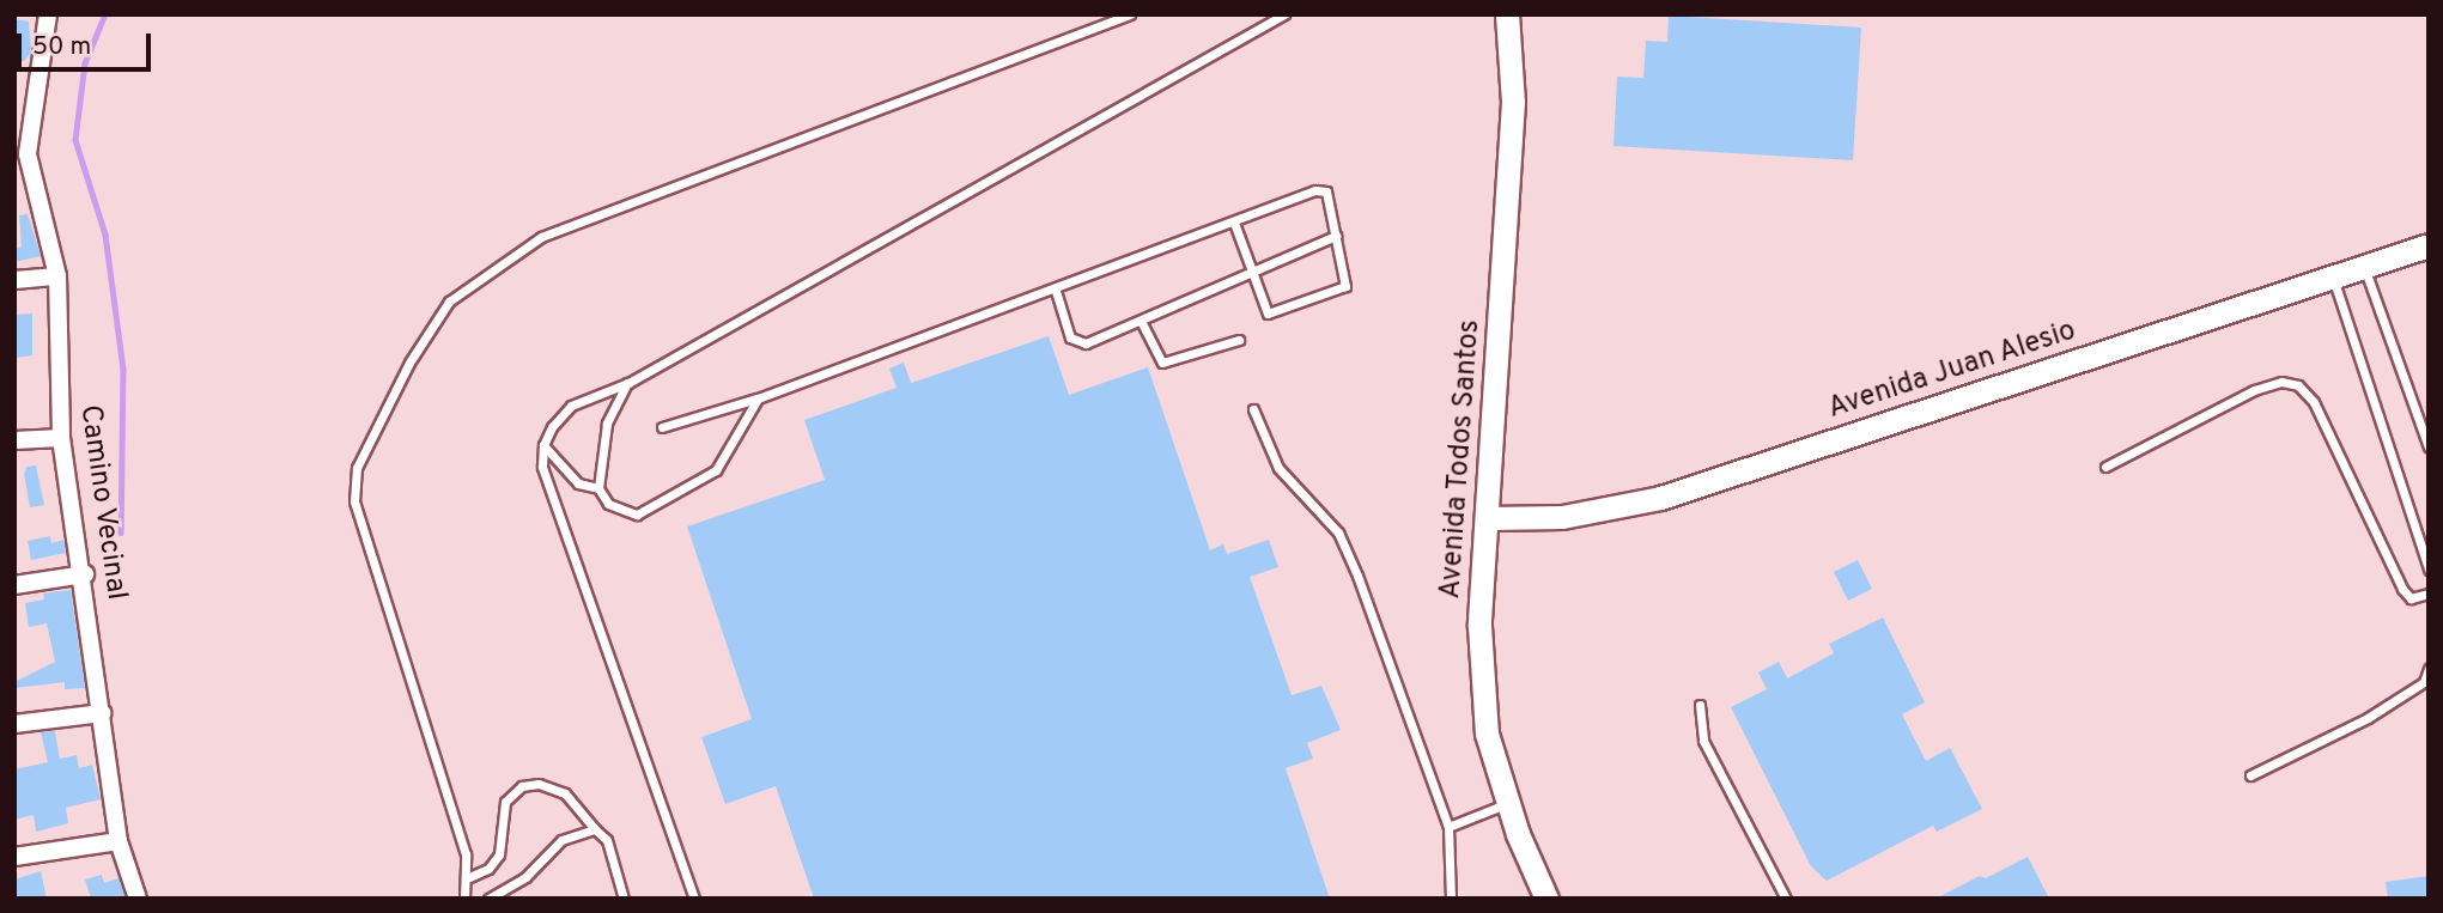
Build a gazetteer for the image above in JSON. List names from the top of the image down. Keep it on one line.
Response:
{"streets":{"street":["Avenida Juan Alesio","Avenida Todos Santos","Camino Vecinal"]},"crossings":[["Avenida Juan Alesio","Avenida Todos Santos"]],"scale_bar":"50 m"}
